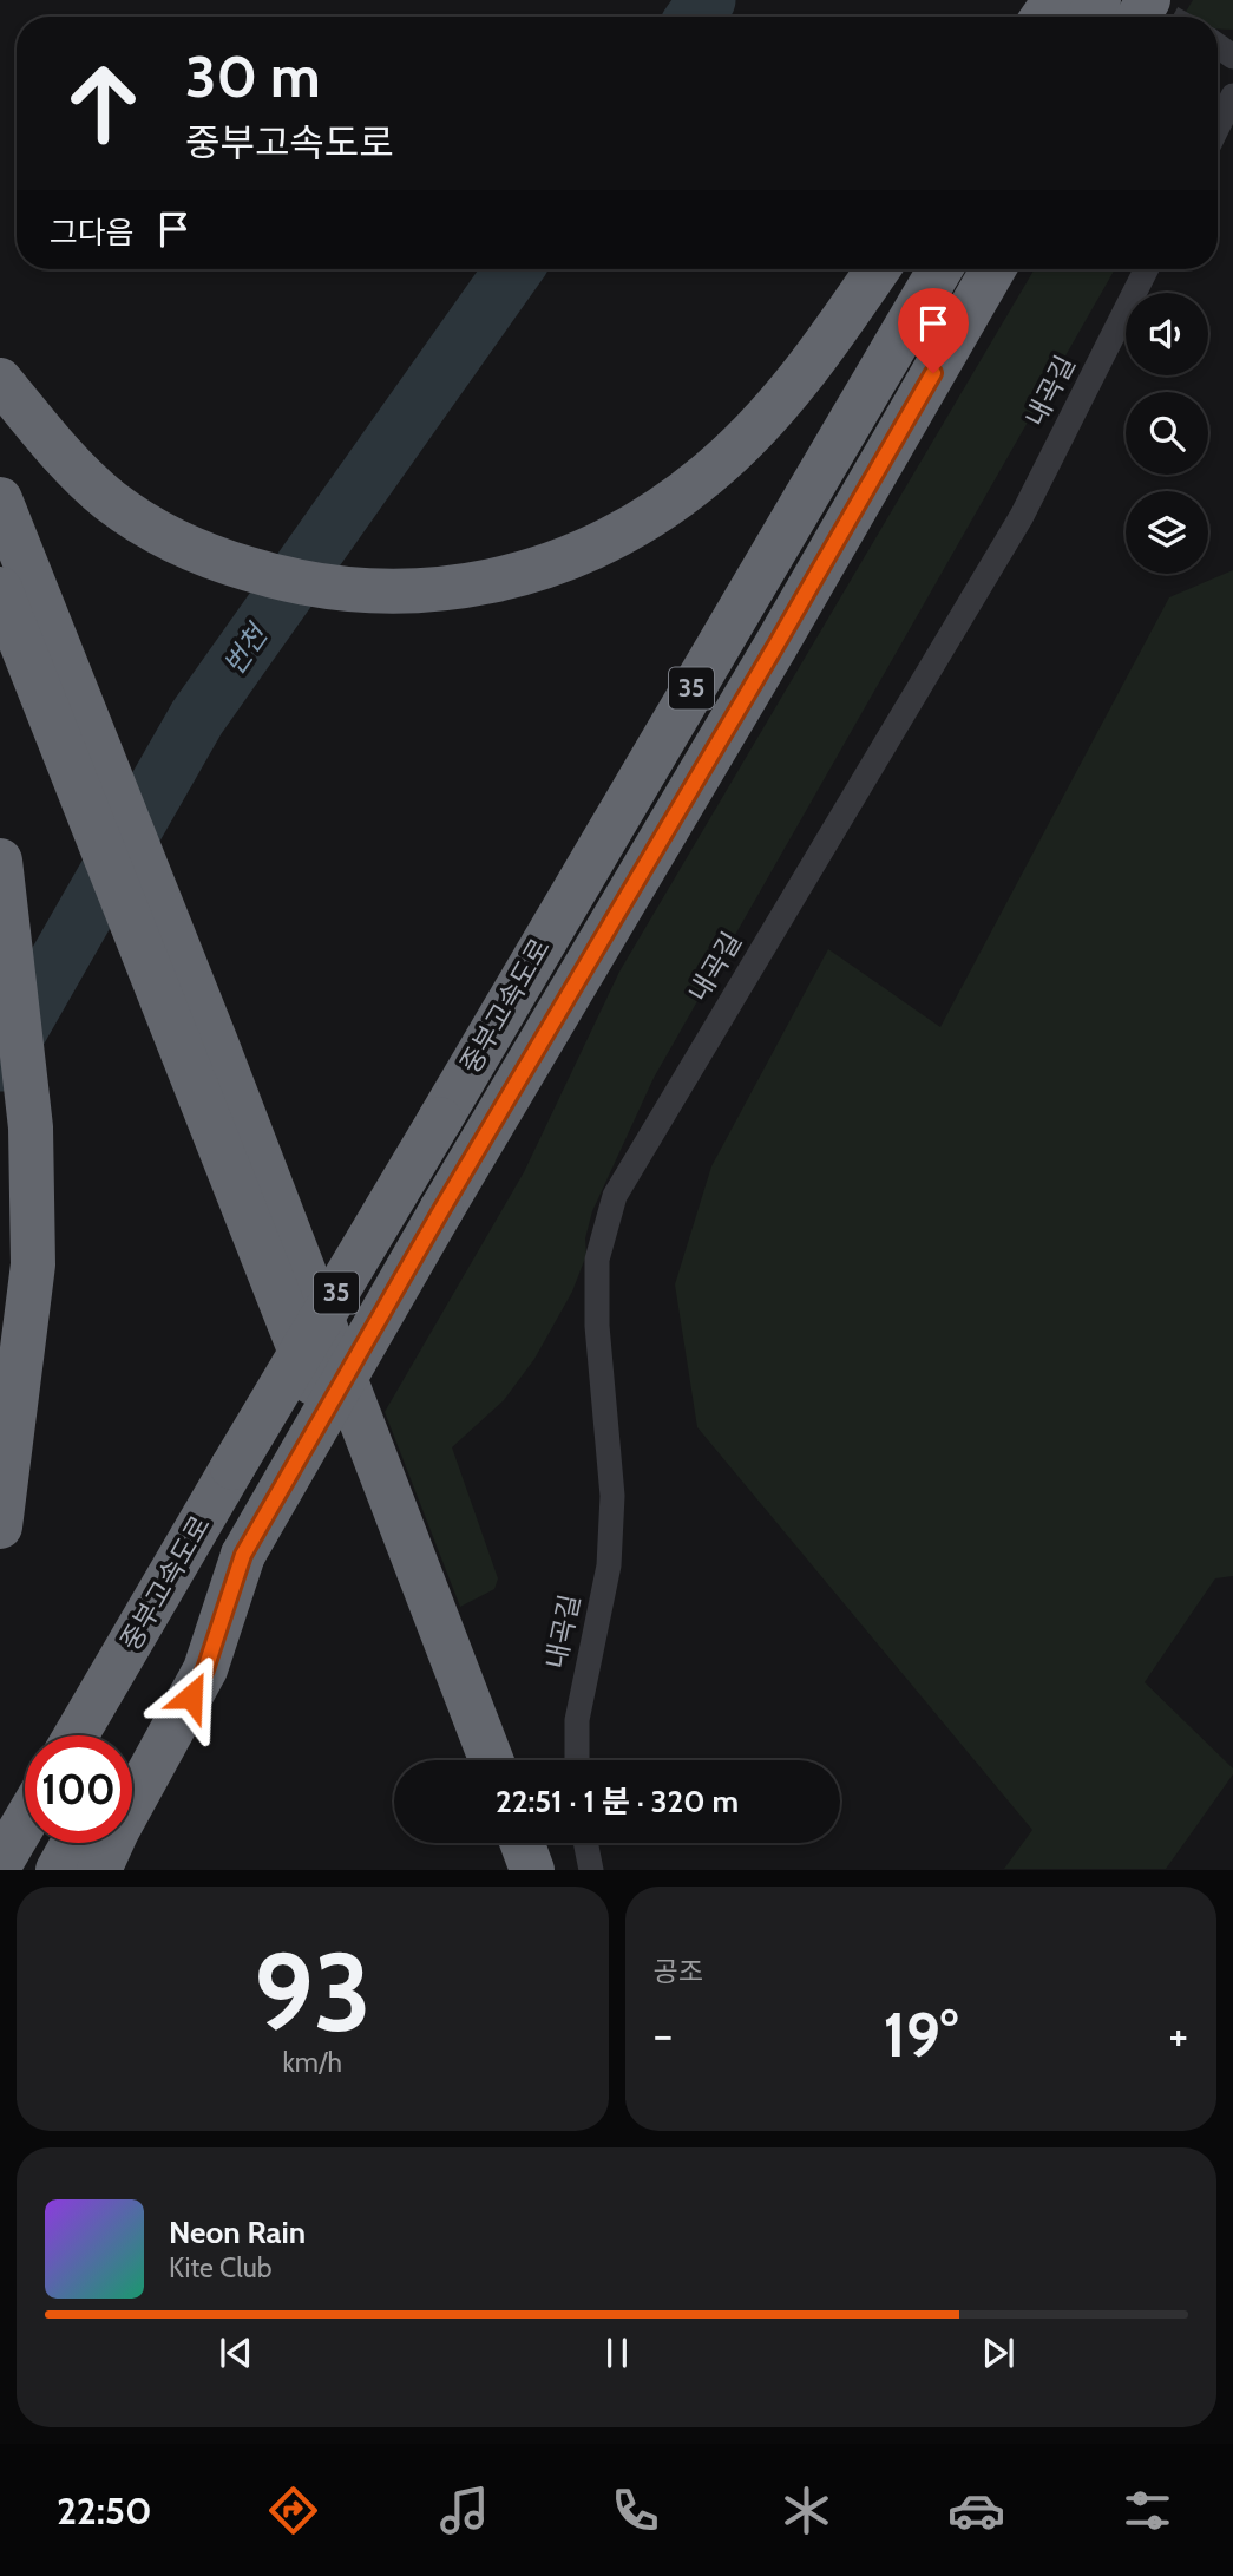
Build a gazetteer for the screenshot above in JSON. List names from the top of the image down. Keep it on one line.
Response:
{"streets":{"highway":["35","중부고속도로"],"street":["내곡길"]},"water":["번천"],"page":{"turn":["30 m","중부고속도로"],"then":"그다음","limit":"100","trip":"22:51 · 1 분 · 320 m","tile":[["93","km/h"],"공조"],"heat":["−","19°","+"],"song":["Neon Rain","Kite Club"],"tabs":"22:50"}}
